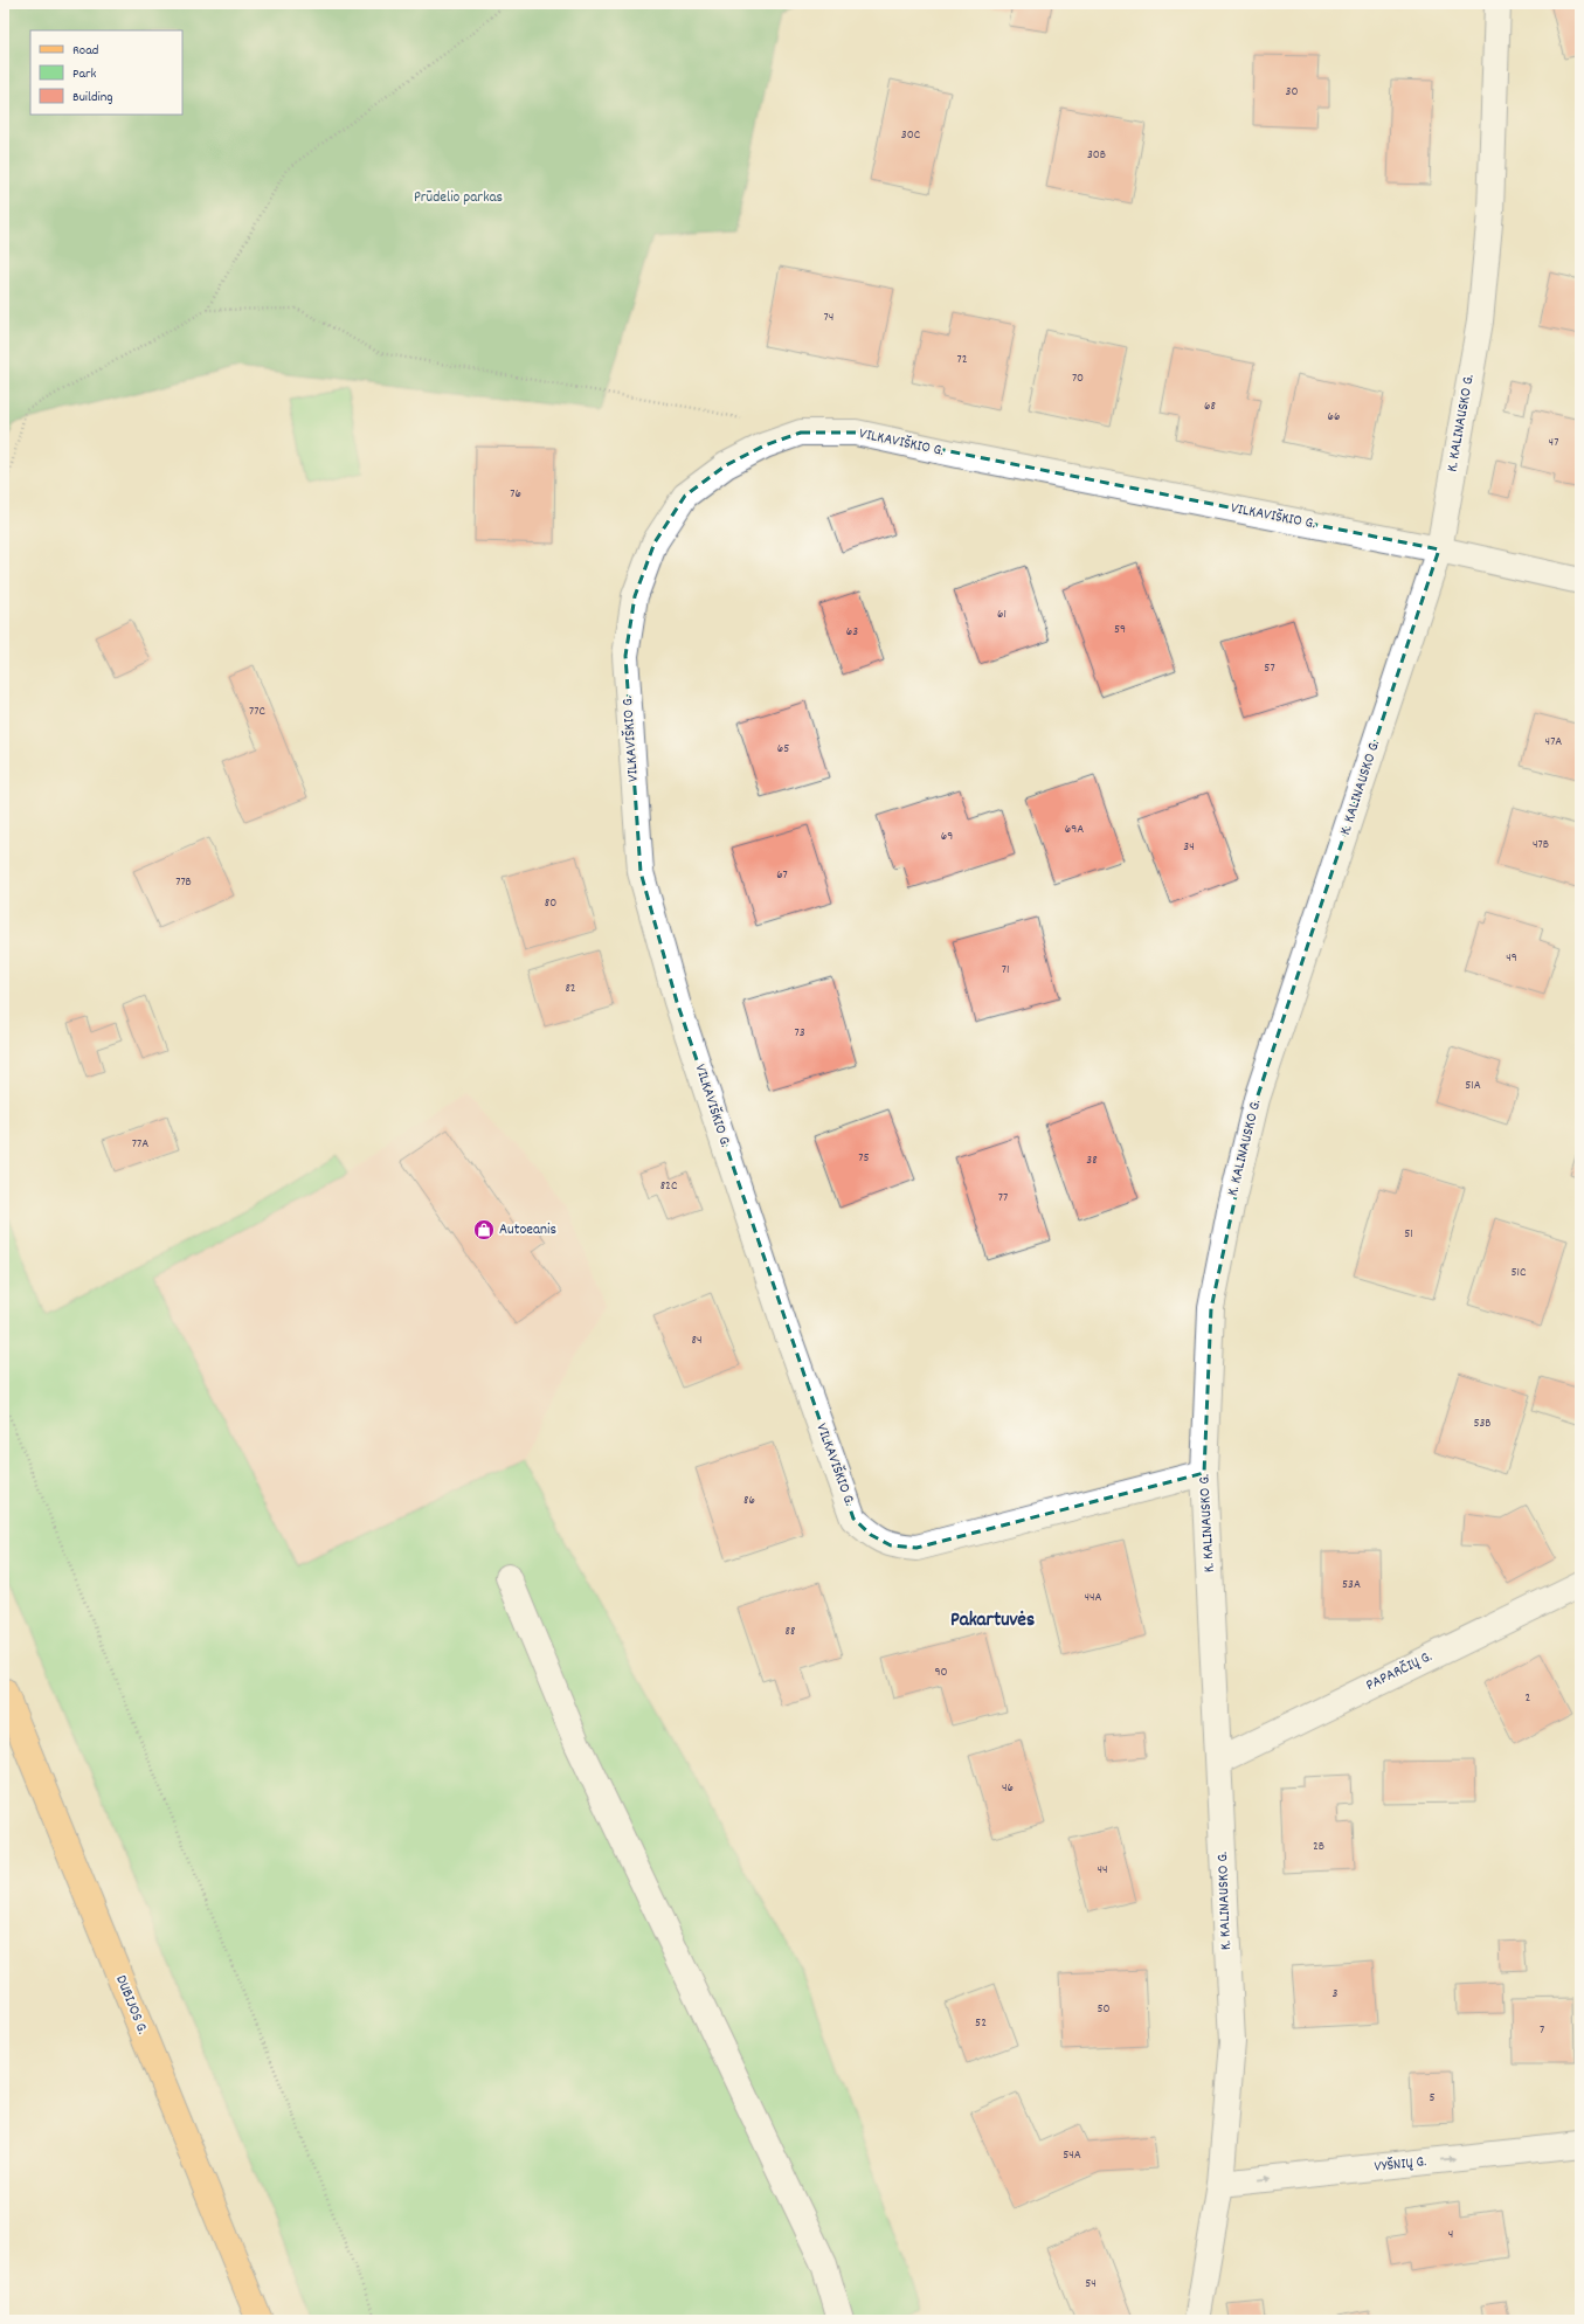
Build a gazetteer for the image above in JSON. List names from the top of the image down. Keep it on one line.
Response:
{"streets":{"main road":["DUBIJOS G."],"street":["K. KALINAUSKO G.","VILKAVIŠKIO G.","PAPARČIŲ G.","VYŠNIŲ G."]},"crossings":[["K. KALINAUSKO G.","VILKAVIŠKIO G."],["K. KALINAUSKO G.","PAPARČIŲ G."],["K. KALINAUSKO G.","VYŠNIŲ G."]],"one_way":["VYŠNIŲ G."],"districts":["Pakartuvės"],"parks":["Prūdelio parkas"],"places":{"shop":["Autoeanis"]},"house_numbers":["30","30C","30B","74","72","70","68","66","47","76","61","59","63","57","77C","47A","65","69A","69","47B","34","67","77B","80","49","71","82","73","51A","77A","75","38","82C","77","51","51C","84","53B","86","53A","44A","88","90","2","46","2B","44","3","50","52","7","5","54A","4","54"],"legend":["Road","Park","Building"]}
